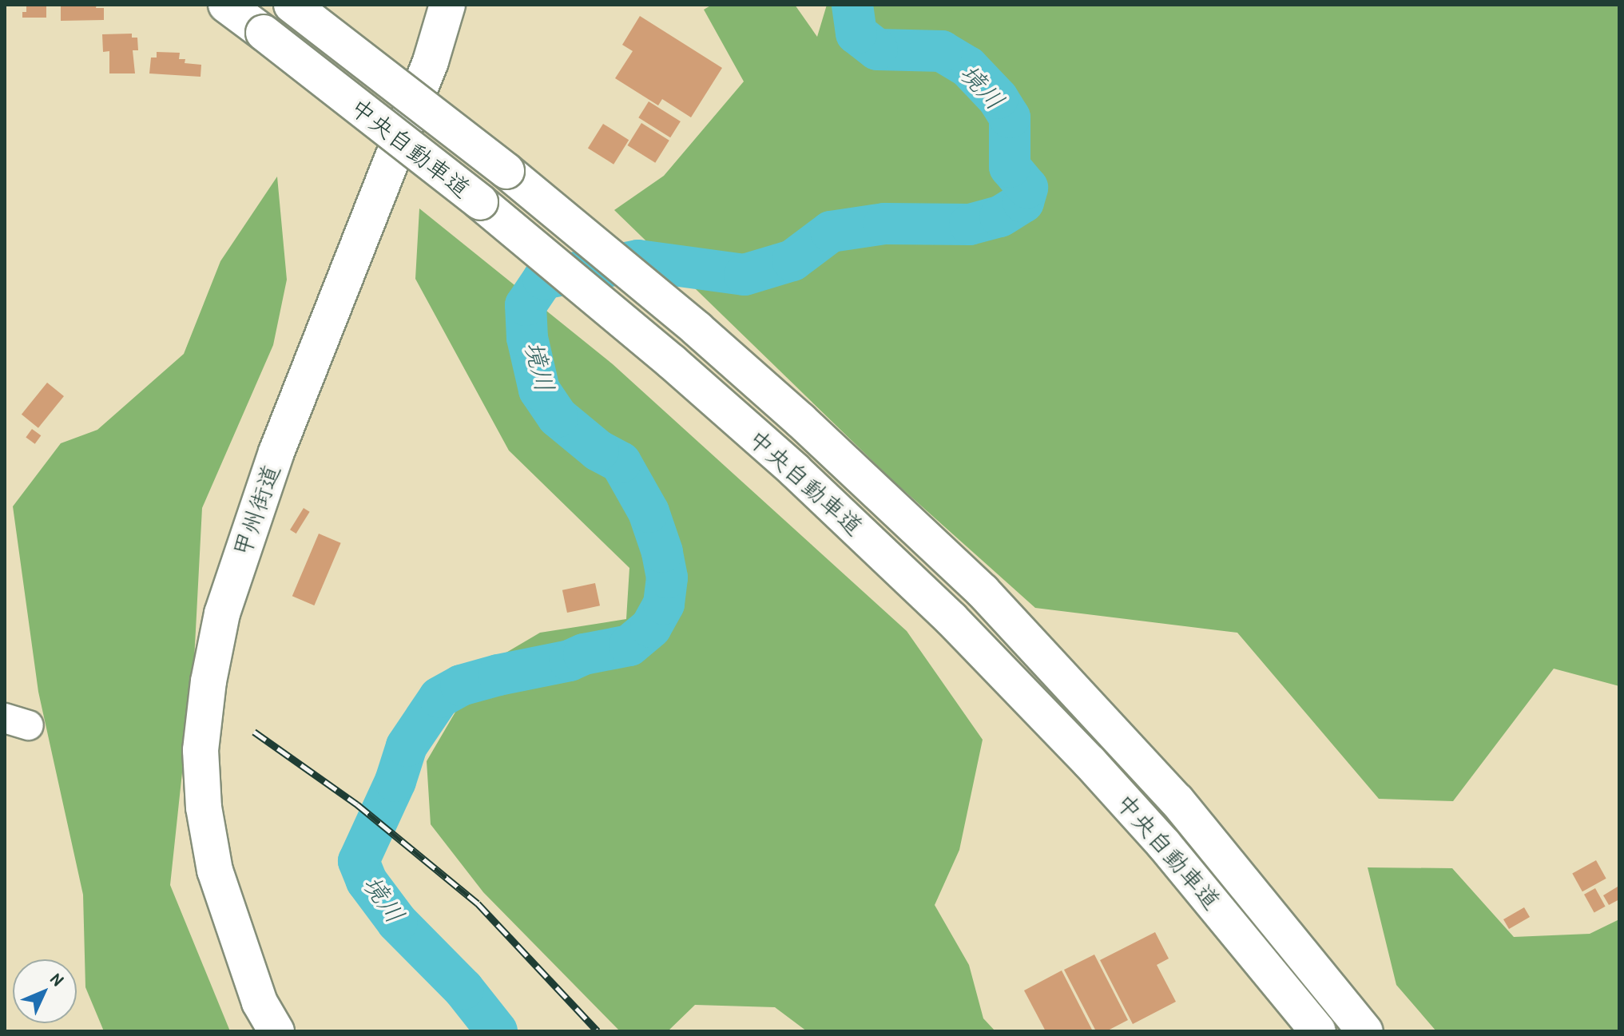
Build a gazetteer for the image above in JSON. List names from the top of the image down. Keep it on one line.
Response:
{"streets":{"highway":["中央自動車道","甲州街道"]},"water":["境川"],"north":"top right"}
